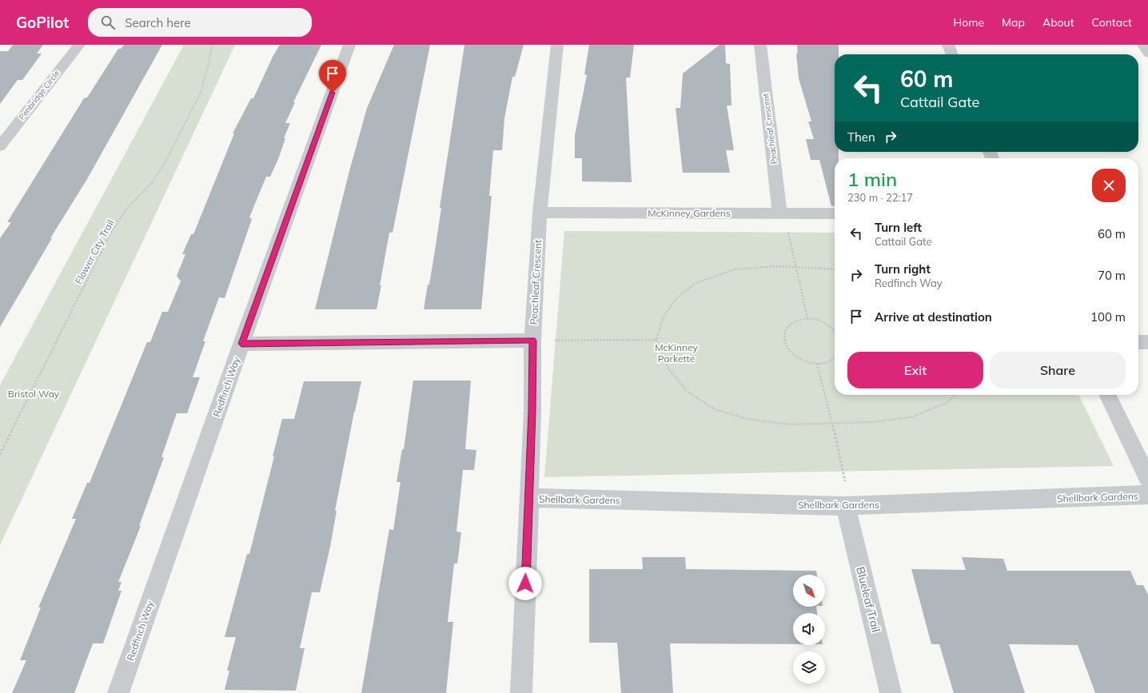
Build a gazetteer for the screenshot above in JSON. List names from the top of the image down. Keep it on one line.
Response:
{"streets":{"street":["Penbridge Circle","Peachleaf Crescent","McKinney Gardens","Redfinch Way","Shellbark Gardens","Blueleaf Trail"],"path":["Flower City Trail"]},"crossings":[["Peachleaf Crescent","McKinney Gardens"],["Peachleaf Crescent","Shellbark Gardens"],["Shellbark Gardens","Blueleaf Trail"]],"parks":["McKinney Parkette","Bristol Way"],"north":"bottom right","page":{"header":"GoPilot","search":"Search here","nav":["Home","Map","About","Contact"],"turn":["60 m","Cattail Gate"],"then":"Then","heading":["1 min","230 m · 22:17"],"list":[{"name":"Turn left","note":"Cattail Gate","value":"60 m"},{"name":"Turn right","note":"Redfinch Way","value":"70 m"},{"name":"Arrive at destination","value":"100 m"}],"buttons":["Exit","Share"]}}
